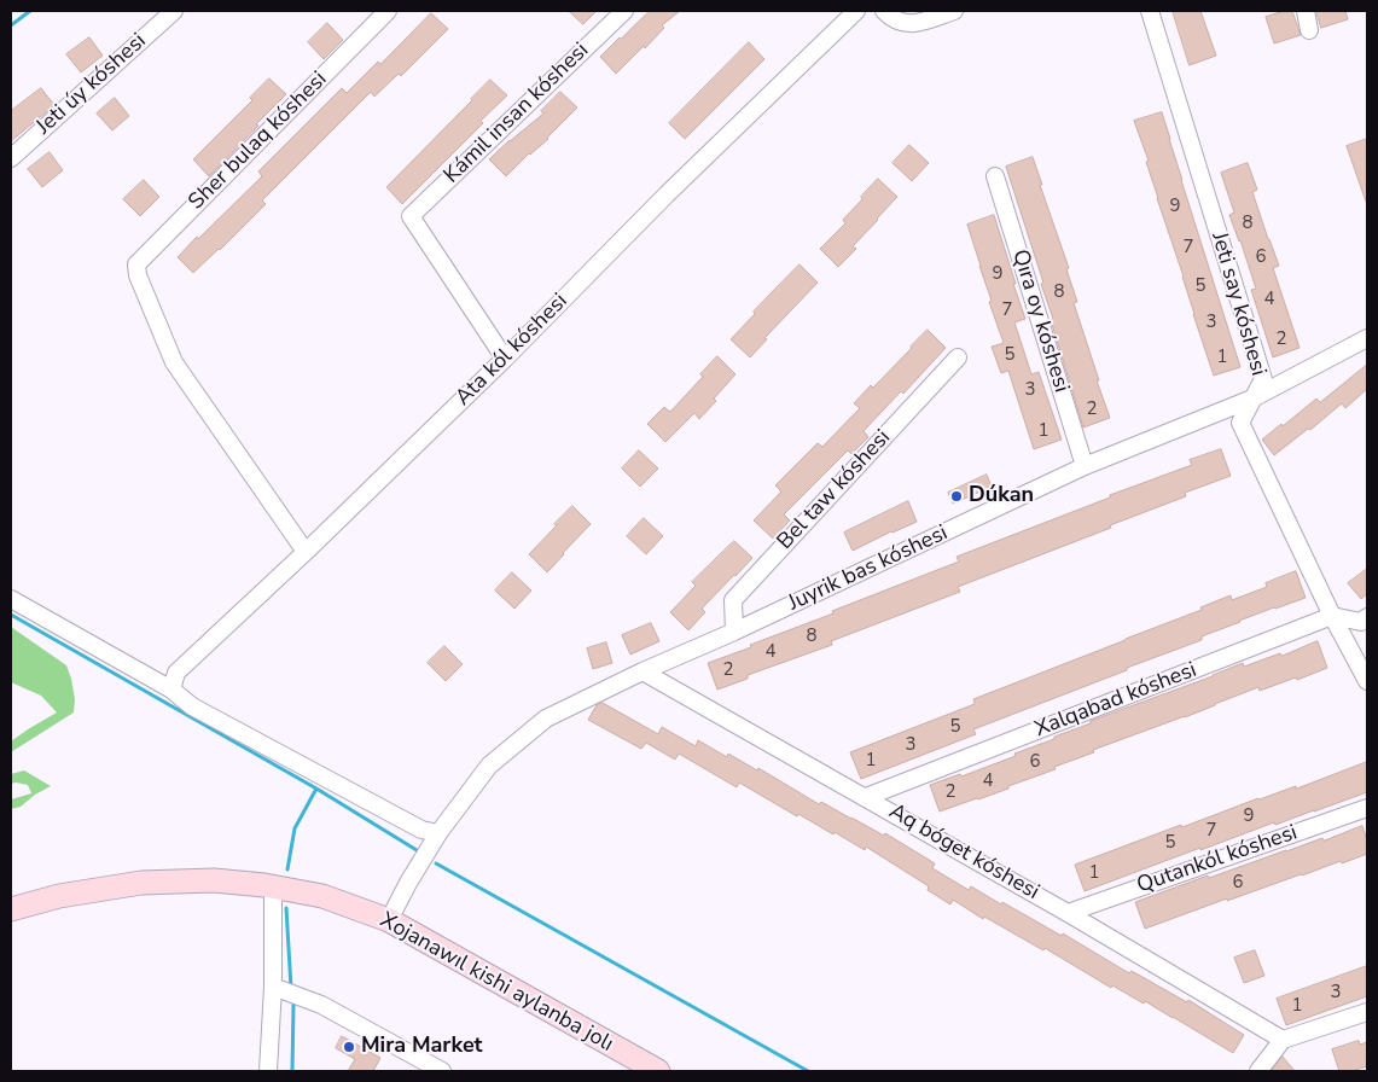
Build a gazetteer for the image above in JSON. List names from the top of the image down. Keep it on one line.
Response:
{"streets":{"main road":["Xojanawıl kishi aylanba jolı"],"street":["Jeti úy kóshesi","Kámil insan kóshesi","Sher bulaq kóshesi","Jeti say kóshesi","Qıra oy kóshesi","Ata kól kóshesi","Bel taw kóshesi","Juyrik bas kóshesi","Xalqabad kóshesi","Aq bóget kóshesi","Qutankól kóshesi"]},"crossings":[["Kámil insan kóshesi","Ata kól kóshesi"],["Sher bulaq kóshesi","Ata kól kóshesi"],["Jeti say kóshesi","Juyrik bas kóshesi"],["Jeti say kóshesi","Xalqabad kóshesi"],["Qıra oy kóshesi","Juyrik bas kóshesi"],["Bel taw kóshesi","Juyrik bas kóshesi"],["Juyrik bas kóshesi","Aq bóget kóshesi"],["Juyrik bas kóshesi","Xojanawıl kishi aylanba jolı"],["Xalqabad kóshesi","Aq bóget kóshesi"],["Aq bóget kóshesi","Qutankól kóshesi"]],"places":["Dúkan","Mira Market"],"house_numbers":["9","8","7","6","9","5","8","4","7","3","2","5","1","3","2","1","8","4","2","5","3","1","6","4","2","9","7","5","1","6","3","1"]}
